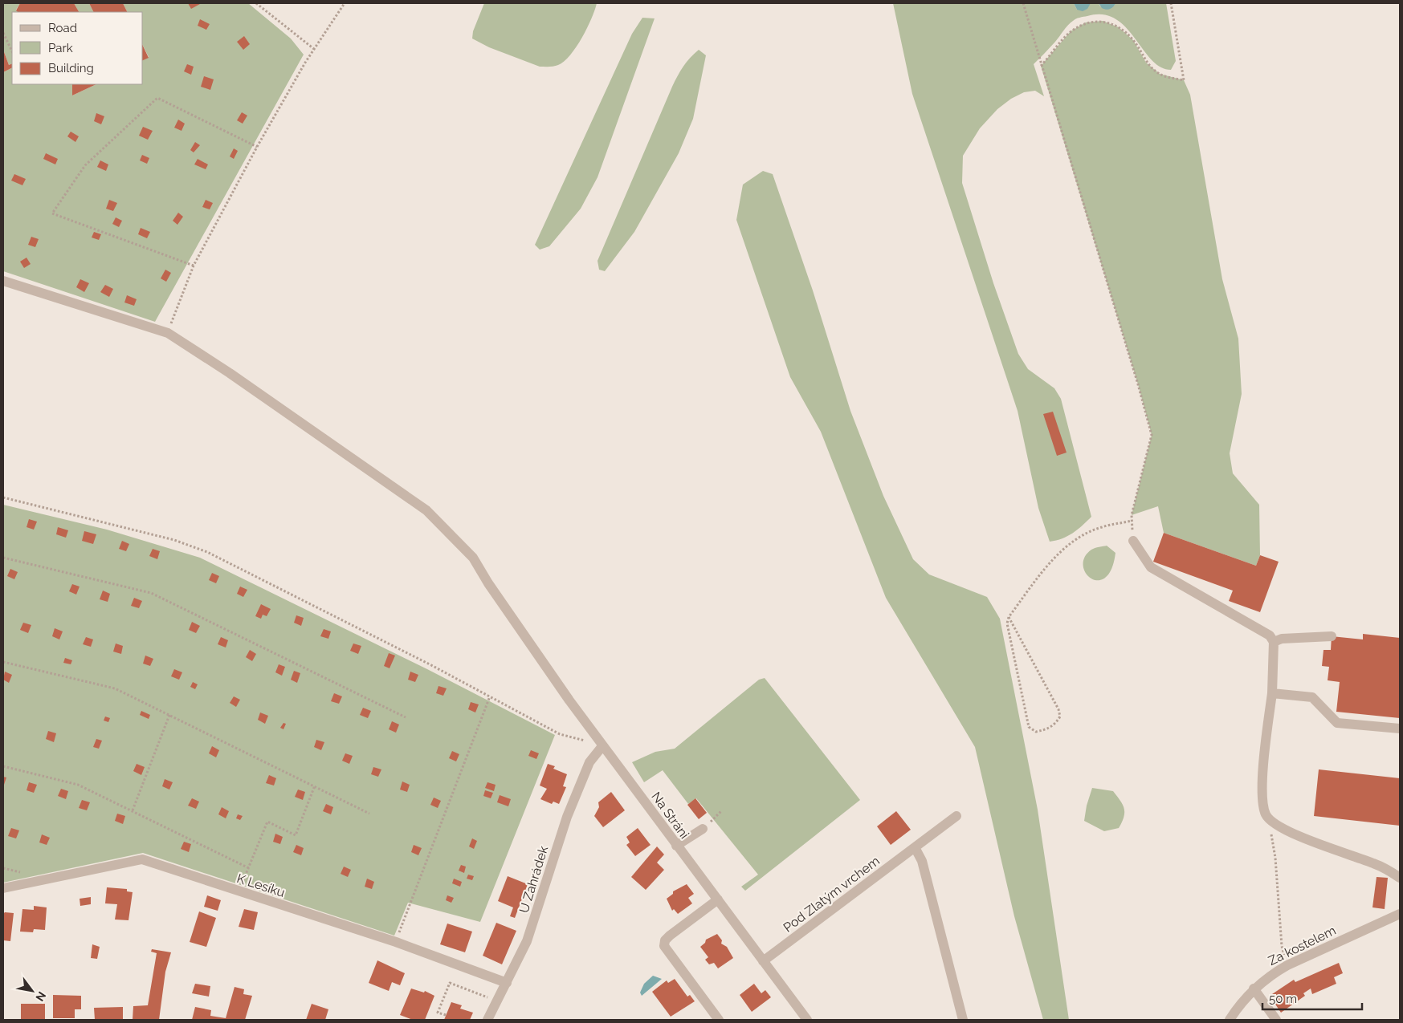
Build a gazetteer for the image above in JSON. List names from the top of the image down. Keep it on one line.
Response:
{"streets":{"street":["Na Stráni","U Zahrádek","K Lesíku","Pod Zlatým vrchem","Za kostelem"]},"crossings":[["Na Stráni","U Zahrádek"],["Na Stráni","Pod Zlatým vrchem"],["U Zahrádek","K Lesíku"]],"legend":["Road","Park","Building"],"scale_bar":"50 m","north":"bottom right"}
